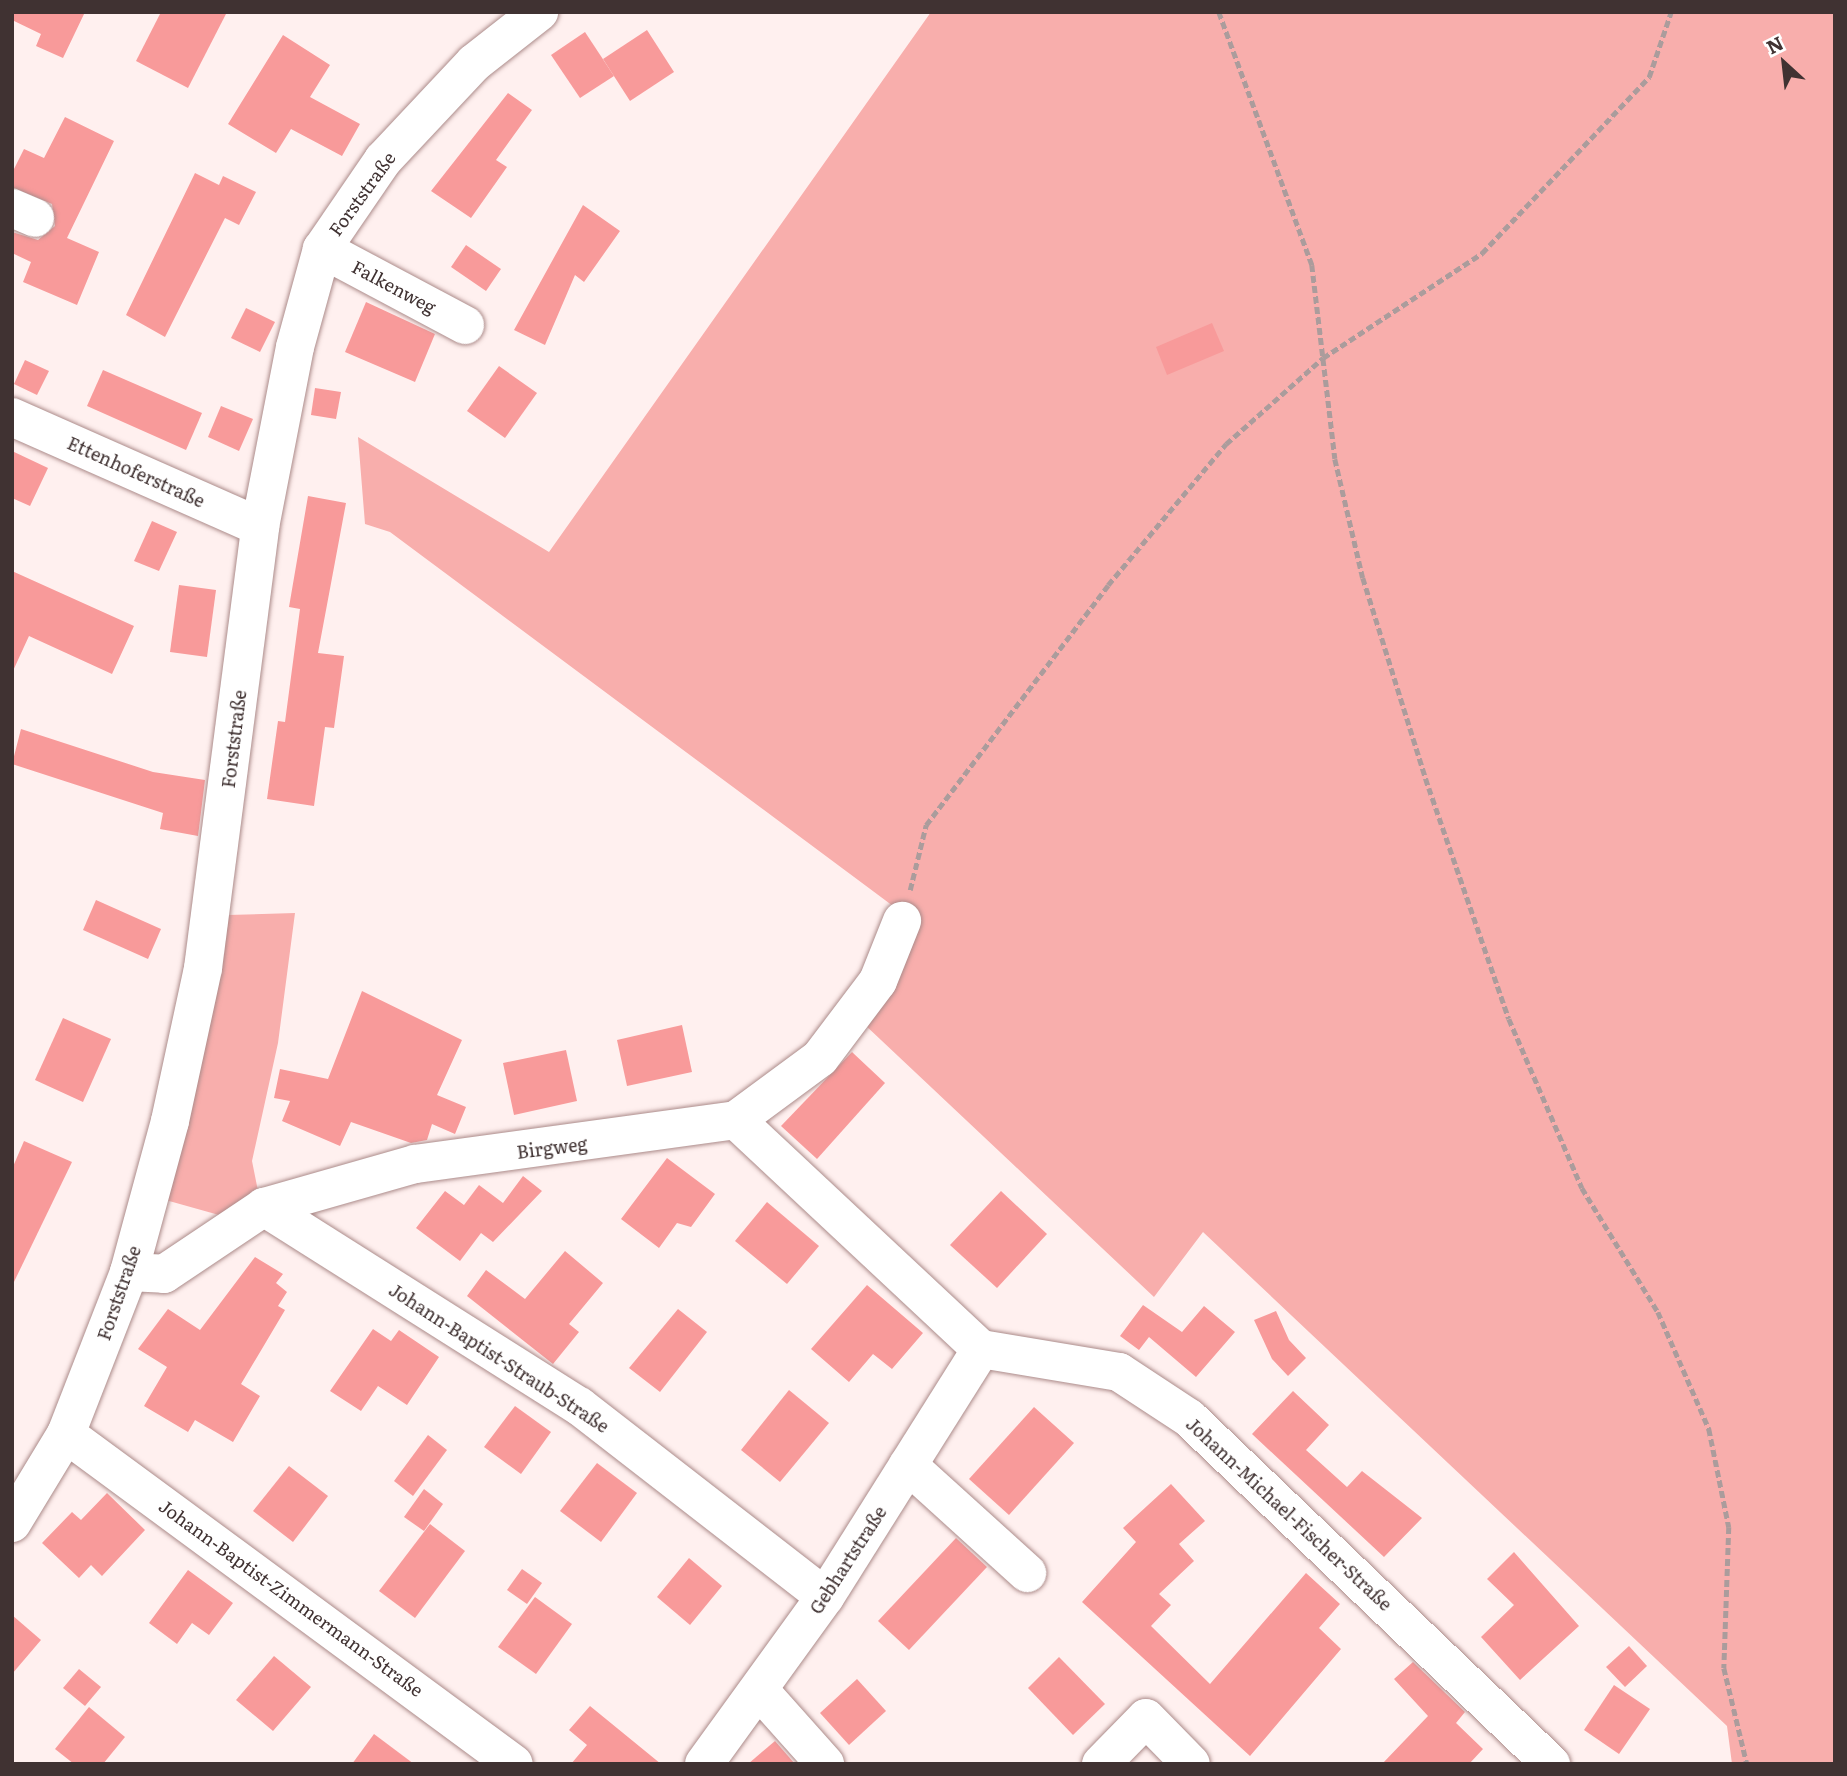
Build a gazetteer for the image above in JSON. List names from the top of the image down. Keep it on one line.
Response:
{"streets":{"street":["Forststraße","Falkenweg","Ettenhoferstraße","Birgweg","Johann-Baptist-Straub-Straße","Johann-Michael-Fischer-Straße","Gebhartstraße","Johann-Baptist-Zimmermann-Straße"]},"crossings":[["Forststraße","Falkenweg"],["Forststraße","Ettenhoferstraße"],["Forststraße","Birgweg"],["Forststraße","Johann-Baptist-Zimmermann-Straße"],["Birgweg","Johann-Baptist-Straub-Straße"],["Johann-Baptist-Straub-Straße","Gebhartstraße"],["Johann-Michael-Fischer-Straße","Gebhartstraße"]],"north":"top left"}
